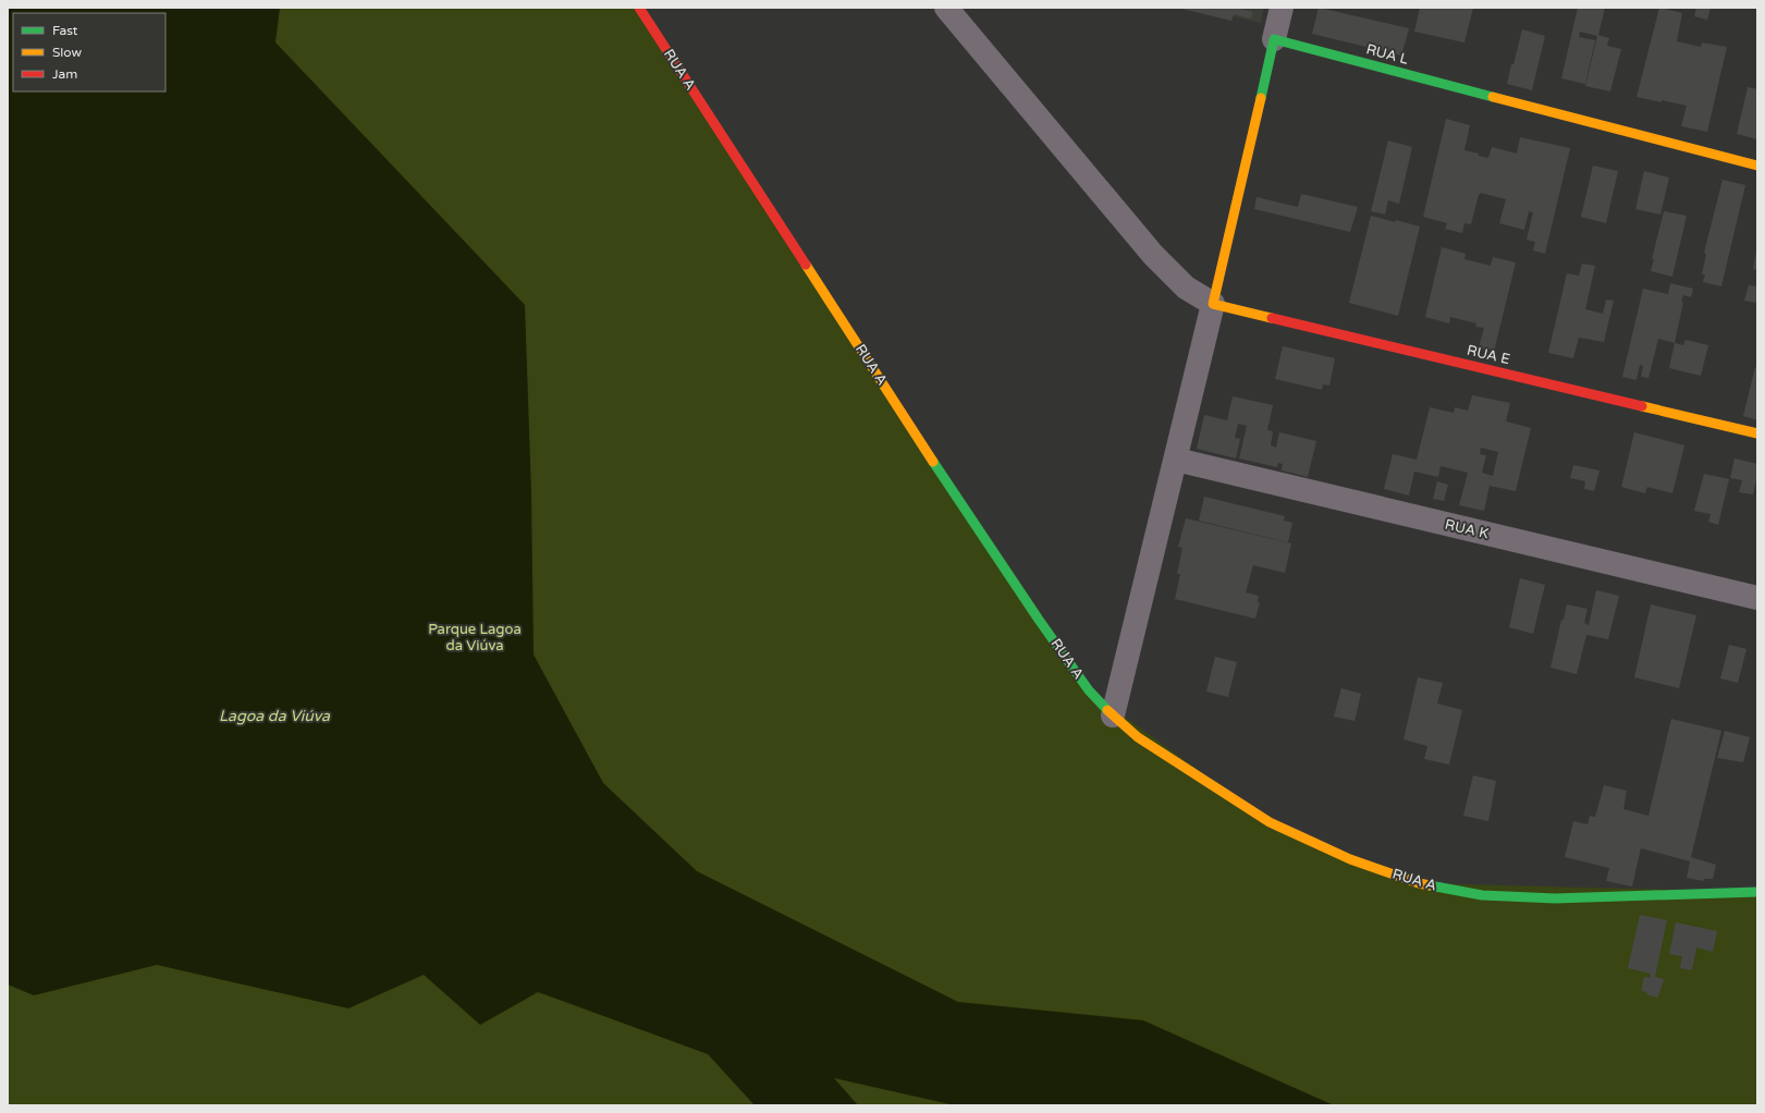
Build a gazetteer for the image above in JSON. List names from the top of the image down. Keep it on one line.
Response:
{"streets":{"street":["RUA L","RUA A","RUA E","RUA K"]},"water":["Lagoa da Viúva"],"parks":["Parque Lagoa da Viúva"],"legend":["Fast","Slow","Jam"]}
